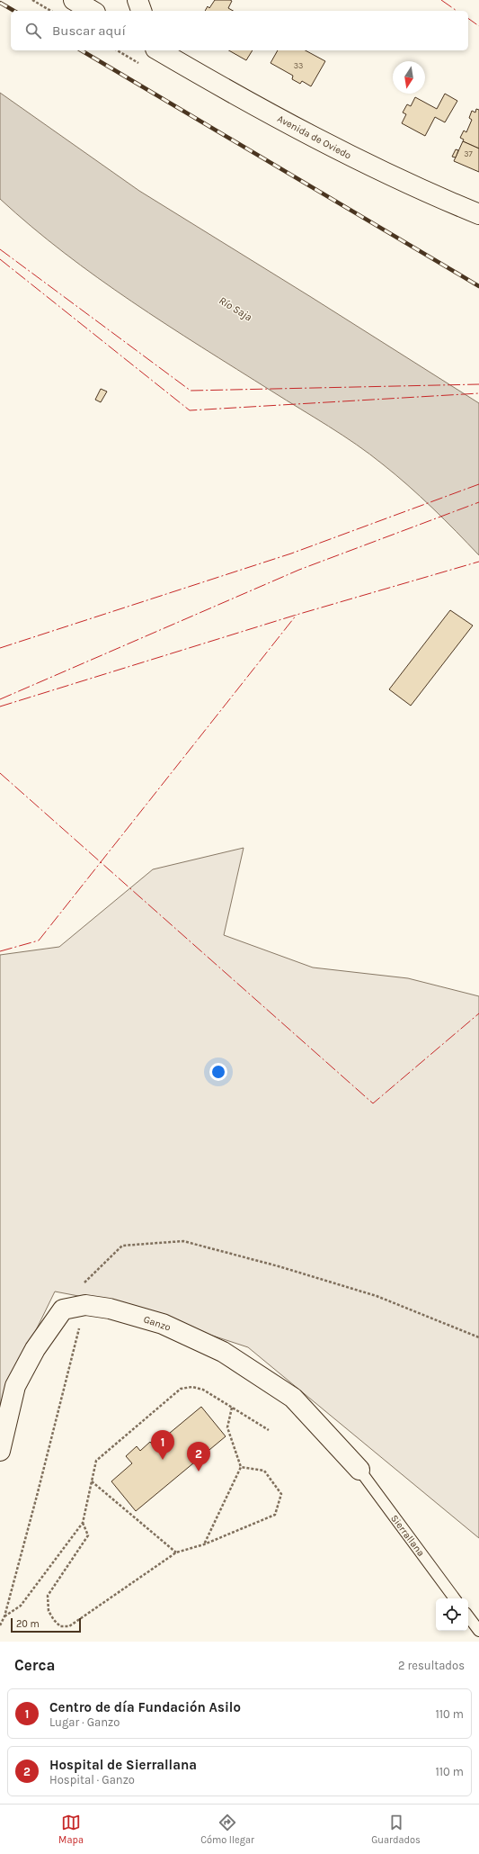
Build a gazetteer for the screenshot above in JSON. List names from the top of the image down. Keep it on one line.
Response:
{"streets":{"main road":["Avenida de Oviedo","Ganzo"],"lane":["Sierrallana"]},"crossings":[["Ganzo","Sierrallana"]],"water":["Río Saja"],"house_numbers":["33","37"],"scale_bar":"20 m","north":"bottom","page":{"search":"Buscar aquí","pins":["1","2"],"scale":"20 m","heading":["Cerca","2 resultados"],"list":[{"mark":"1","name":"Centro de día Fundación Asilo","note":"Lugar · Ganzo","value":"110 m"},{"mark":"2","name":"Hospital de Sierrallana","note":"Hospital · Ganzo","value":"110 m"}],"nav":["Mapa","Cómo llegar","Guardados"]}}
